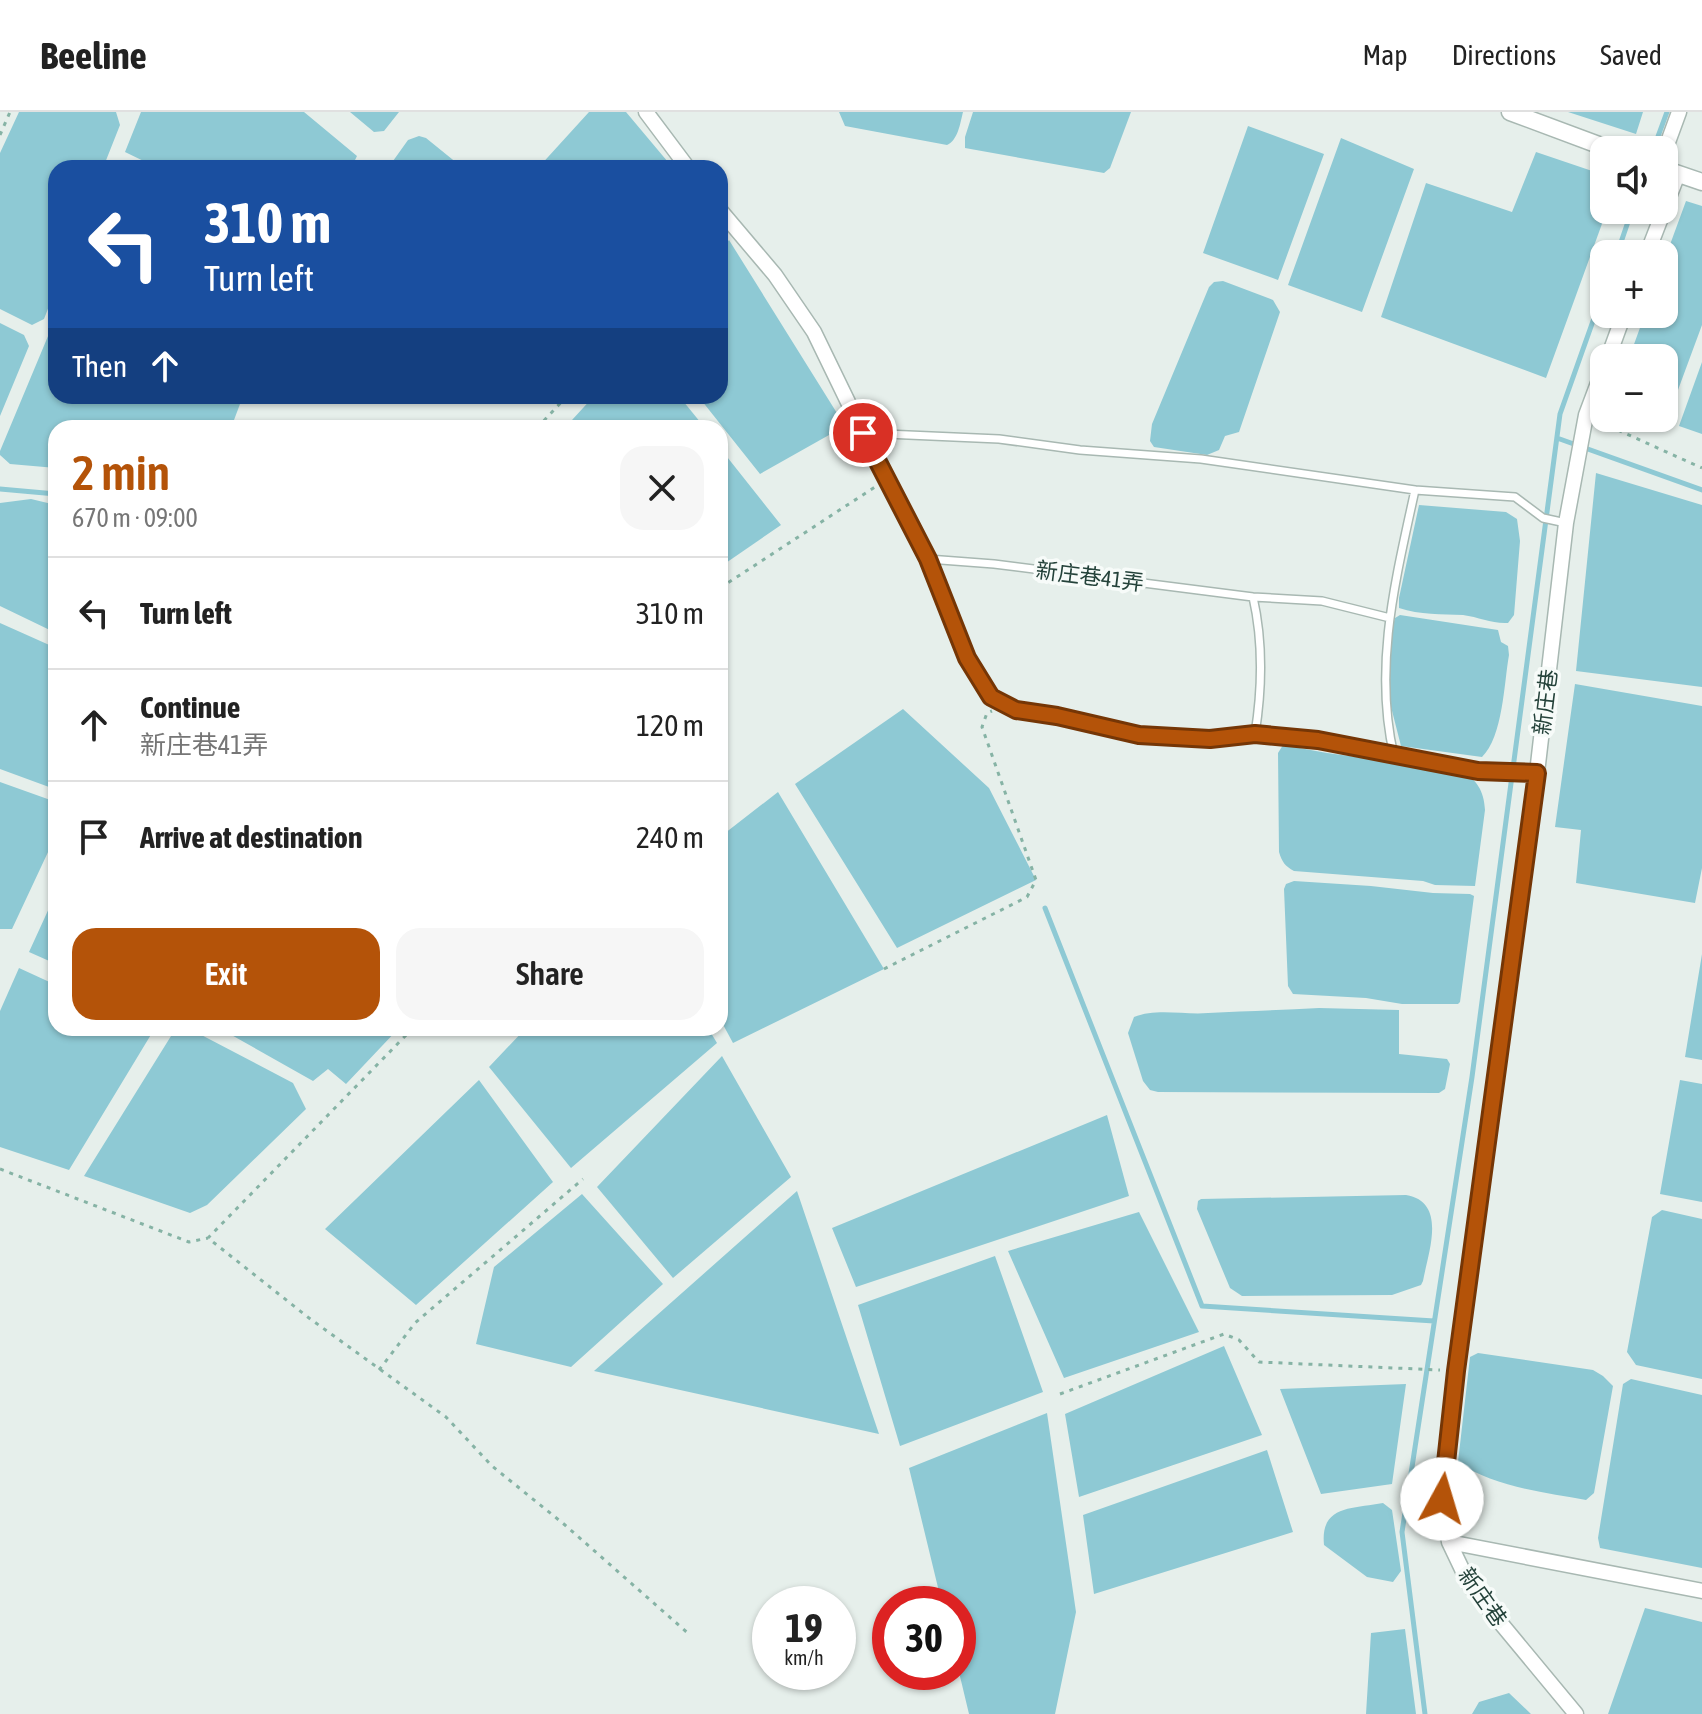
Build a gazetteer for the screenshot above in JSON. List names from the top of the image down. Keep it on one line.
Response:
{"streets":{"street":["新庄巷"],"lane":["新庄巷41弄"]},"page":{"header":"Beeline","nav":["Map","Directions","Saved"],"map_buttons":["+","−"],"turn":["310 m","Turn left"],"then":"Then","heading":["2 min","670 m · 09:00"],"list":[{"name":"Turn left","value":"310 m"},{"name":"Continue","note":"新庄巷41弄","value":"120 m"},{"name":"Arrive at destination","value":"240 m"}],"buttons":["Exit","Share"],"speed":"19 km/h","limit":"30"}}
